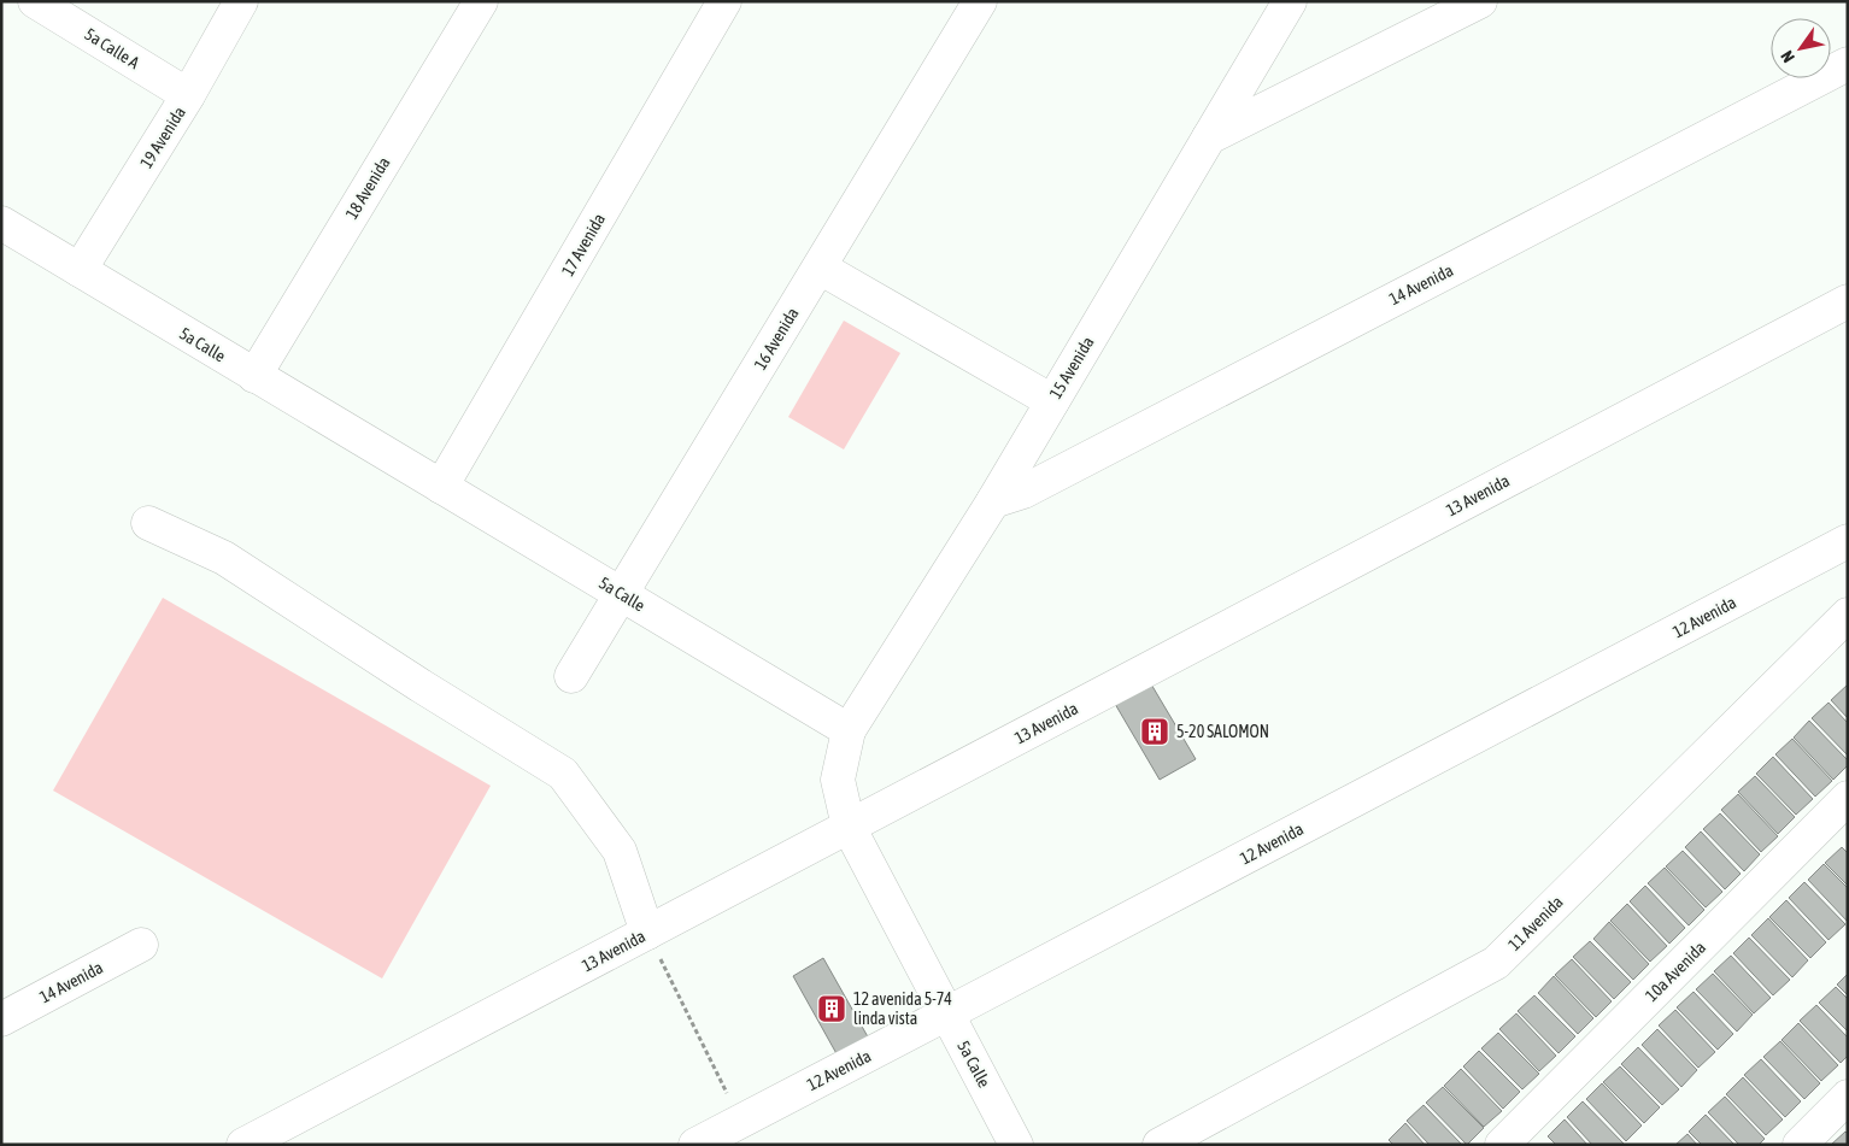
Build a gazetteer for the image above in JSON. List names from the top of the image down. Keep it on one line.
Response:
{"streets":{"street":["5a Calle A","19 Avenida","18 Avenida","17 Avenida","14 Avenida","16 Avenida","5a Calle","15 Avenida","13 Avenida","12 Avenida","11 Avenida","10a Avenida"]},"crossings":[["5a Calle A","19 Avenida"],["19 Avenida","5a Calle"],["18 Avenida","5a Calle"],["17 Avenida","5a Calle"],["14 Avenida","15 Avenida"],["16 Avenida","5a Calle"],["5a Calle","15 Avenida"],["5a Calle","13 Avenida"],["5a Calle","12 Avenida"]],"places":{"building":["5-20 SALOMON","12 avenida 5-74 linda vista"]},"north":"bottom left"}
